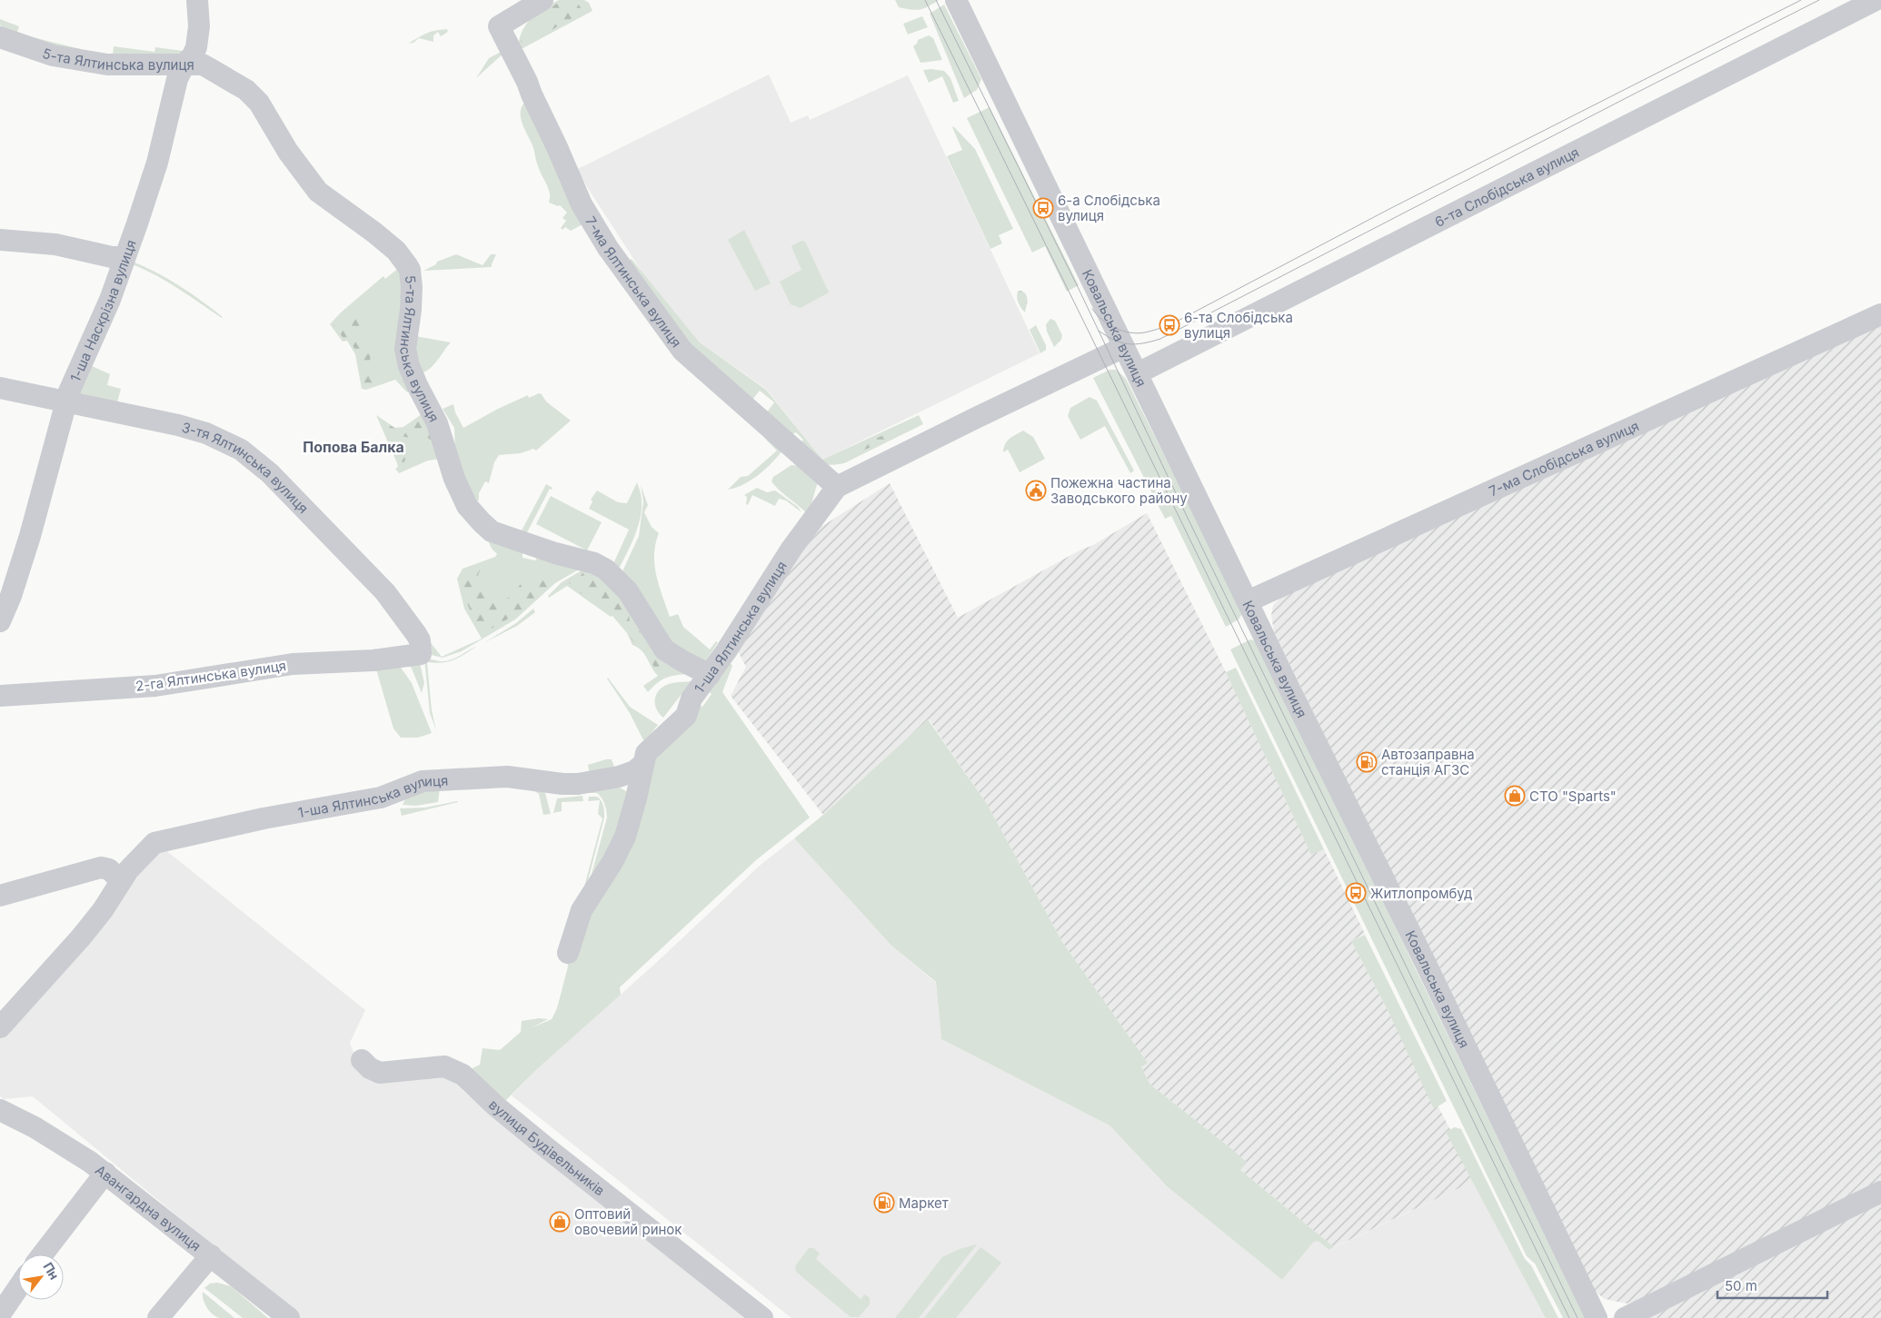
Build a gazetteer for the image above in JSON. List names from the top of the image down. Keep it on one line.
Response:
{"streets":{"street":["5-та Ялтинська вулиця","6-та Слобідська вулиця","7-ма Ялтинська вулиця","1-ша Наскрізна вулиця","Ковальська вулиця","7-ма Слобідська вулиця","3-тя Ялтинська вулиця","1-ша Ялтинська вулиця","2-га Ялтинська вулиця","вулиця Будівельників","Авангардна вулиця"]},"crossings":[["5-та Ялтинська вулиця","1-ша Наскрізна вулиця"],["5-та Ялтинська вулиця","1-ша Ялтинська вулиця"],["6-та Слобідська вулиця","Ковальська вулиця"],["7-ма Ялтинська вулиця","1-ша Ялтинська вулиця"],["1-ша Наскрізна вулиця","3-тя Ялтинська вулиця"],["Ковальська вулиця","7-ма Слобідська вулиця"],["3-тя Ялтинська вулиця","2-га Ялтинська вулиця"]],"districts":["Попова Балка"],"places":{"bus stop":["6-а Слобідська вулиця","6-та Слобідська вулиця","Житлопромбуд"],"public building":["Пожежна частина Заводського району"],"fuel station":["Автозаправна станція АГЗС","Маркет"],"shop":["СТО \"Sparts\"","Оптовий овочевий ринок"]},"scale_bar":"50 m","north":"top right"}
